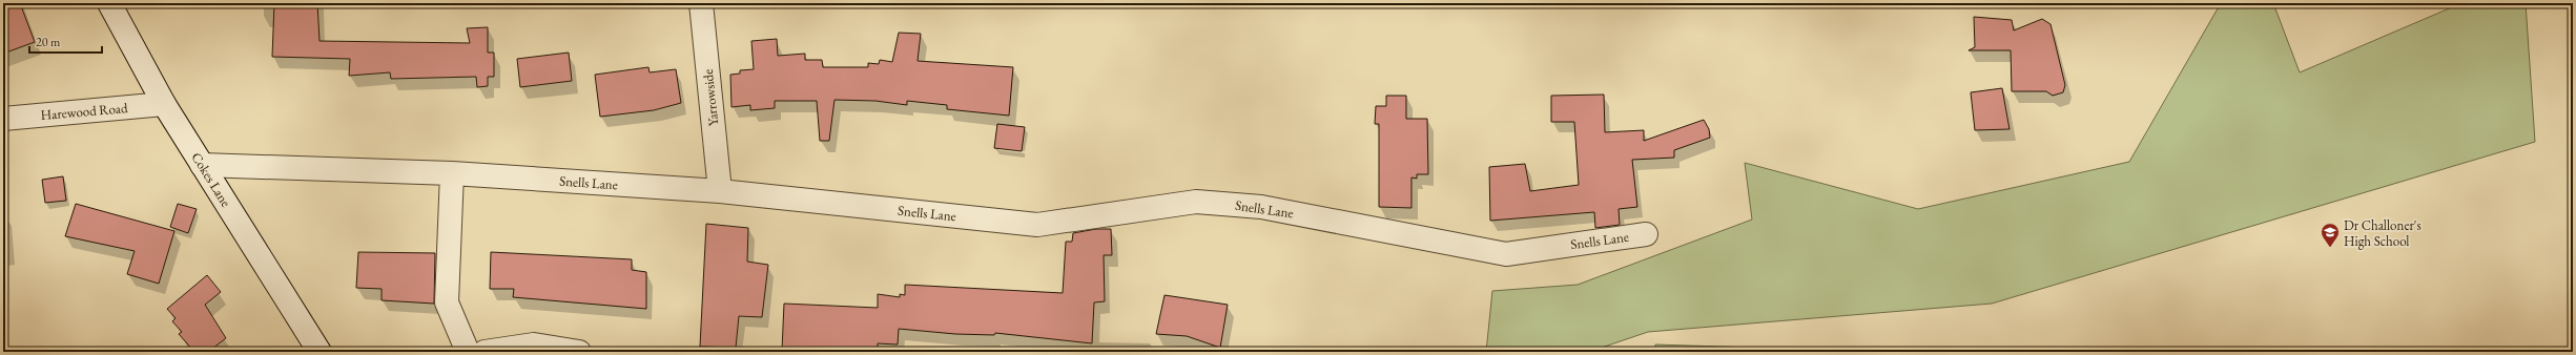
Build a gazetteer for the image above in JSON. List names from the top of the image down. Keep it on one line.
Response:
{"streets":{"street":["Yarrowside","Harewood Road","Cokes Lane","Snells Lane"]},"crossings":[["Yarrowside","Snells Lane"],["Harewood Road","Cokes Lane"],["Cokes Lane","Snells Lane"]],"places":{"school or university":["Dr Challoner's High School"]},"scale_bar":"20 m"}
